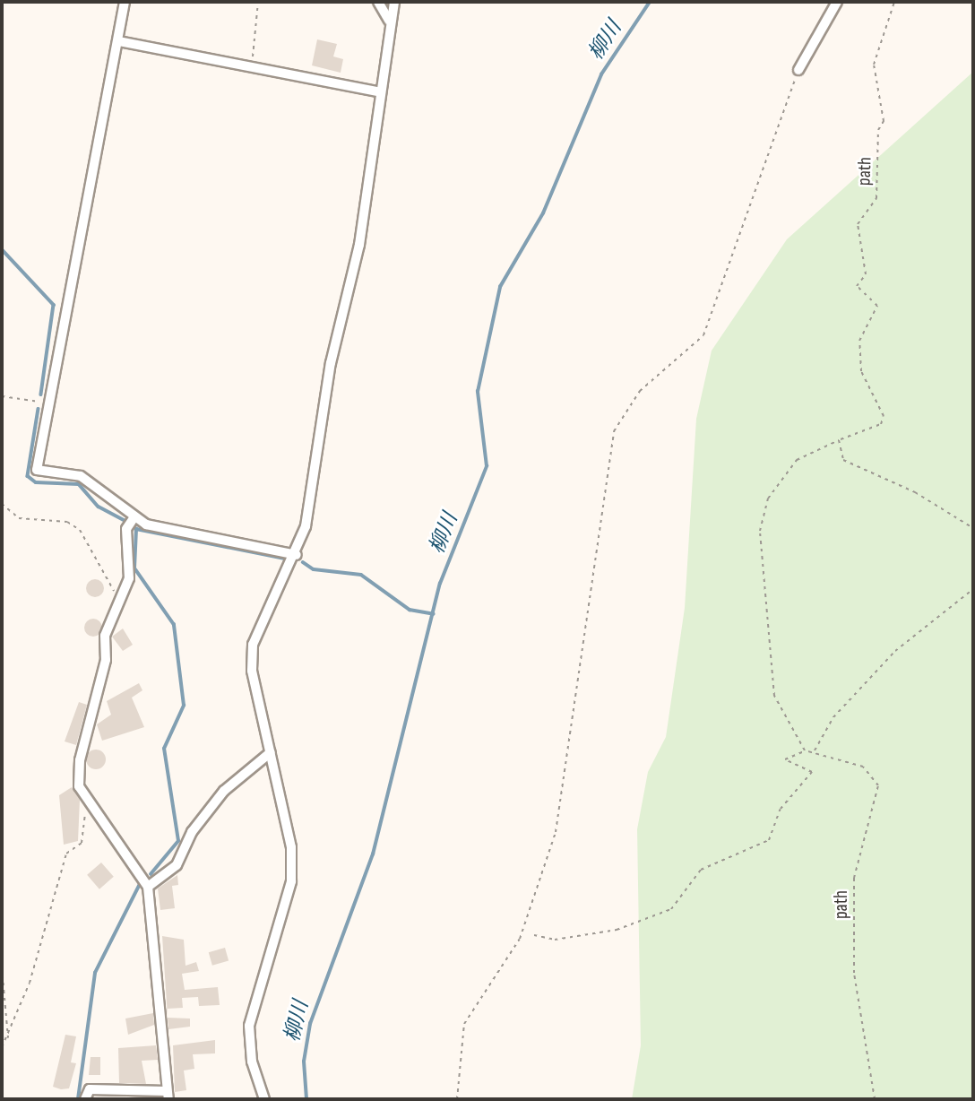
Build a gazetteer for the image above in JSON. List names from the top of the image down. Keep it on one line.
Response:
{"streets":{"path":["path"]},"water":["柳川"]}
